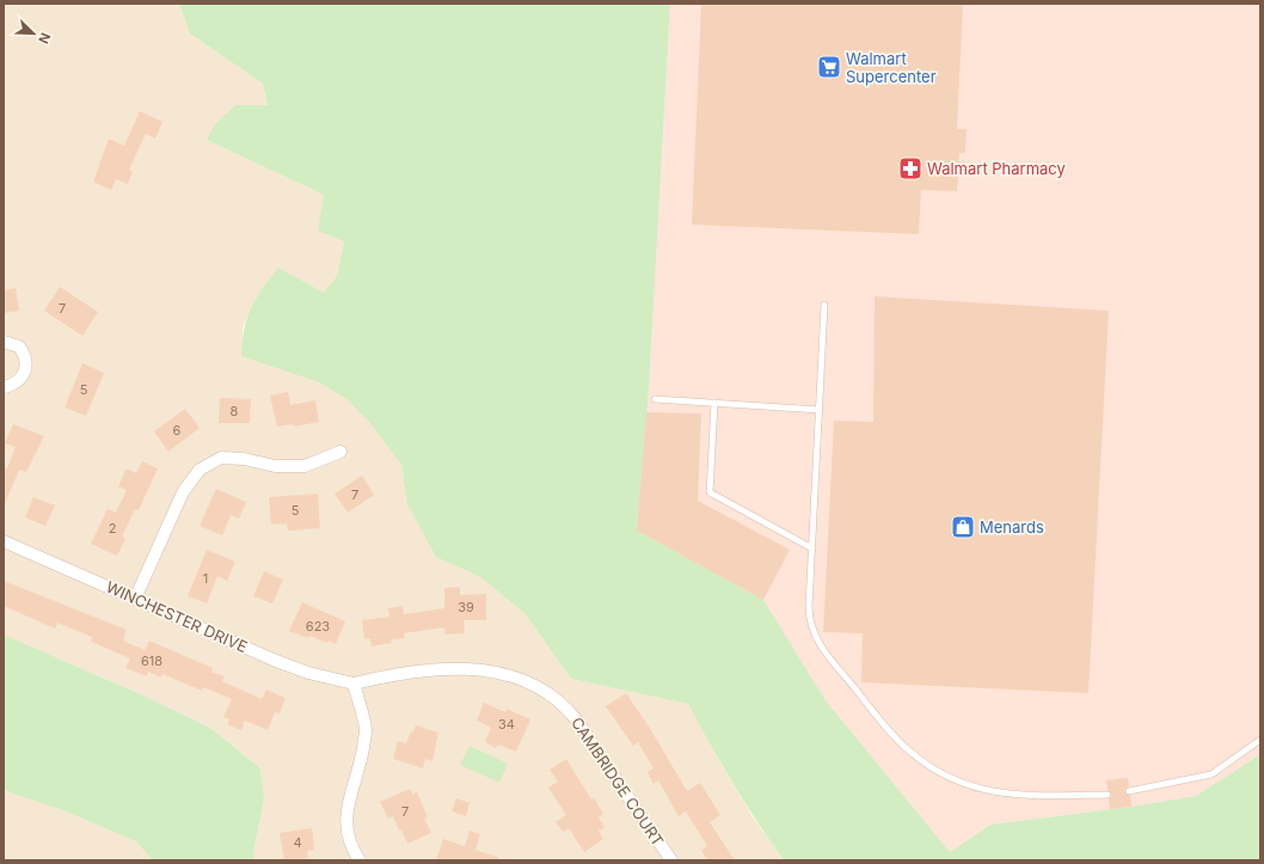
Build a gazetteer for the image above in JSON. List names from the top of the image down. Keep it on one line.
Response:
{"streets":{"street":["WINCHESTER DRIVE","CAMBRIDGE COURT"]},"crossings":[["WINCHESTER DRIVE","CAMBRIDGE COURT"]],"places":{"supermarket":["Walmart Supercenter"],"pharmacy":["Walmart Pharmacy"],"shop":["Menards"]},"house_numbers":["7","5","8","6","7","5","2","1","39","623","618","34","7","4"],"north":"bottom right"}
